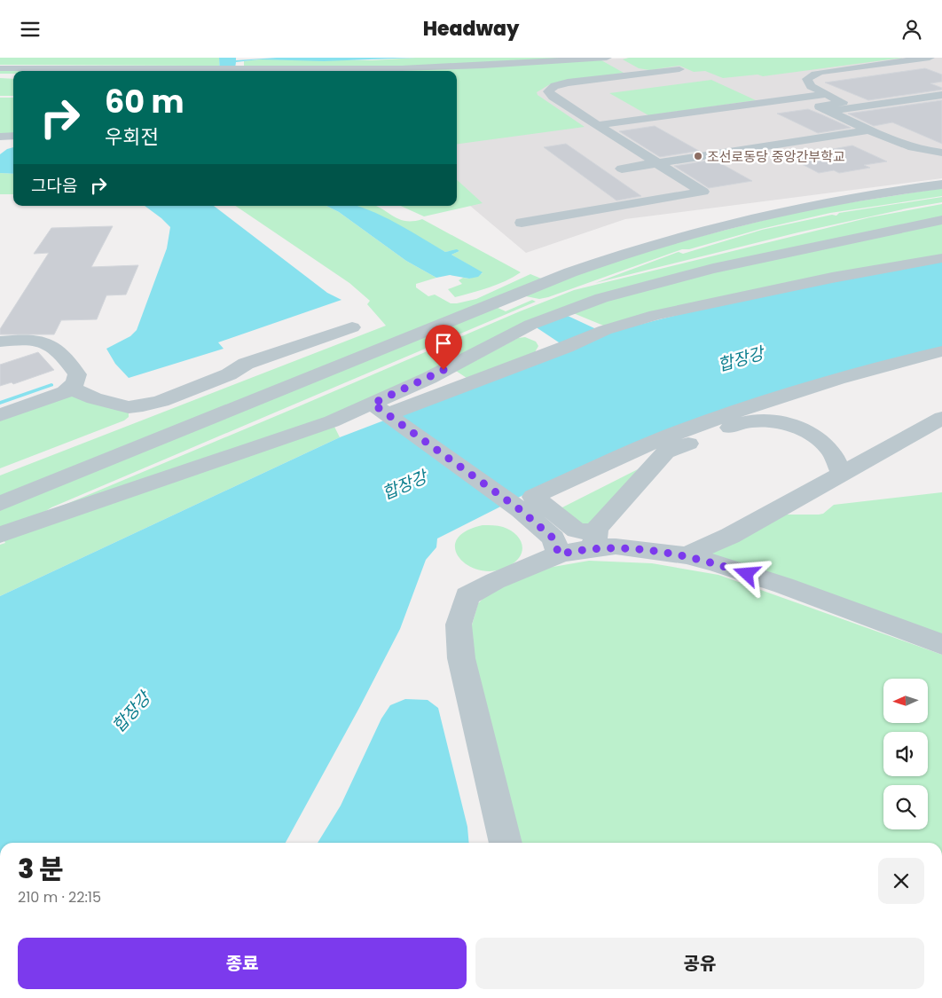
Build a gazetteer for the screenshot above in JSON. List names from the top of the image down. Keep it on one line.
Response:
{"water":["합장강"],"places":["조선로동당 중앙간부학교"],"north":"left","page":{"header":"Headway","turn":["60 m","우회전"],"then":"그다음","heading":["3 분","210 m · 22:15"],"buttons":["종료","공유"]}}
